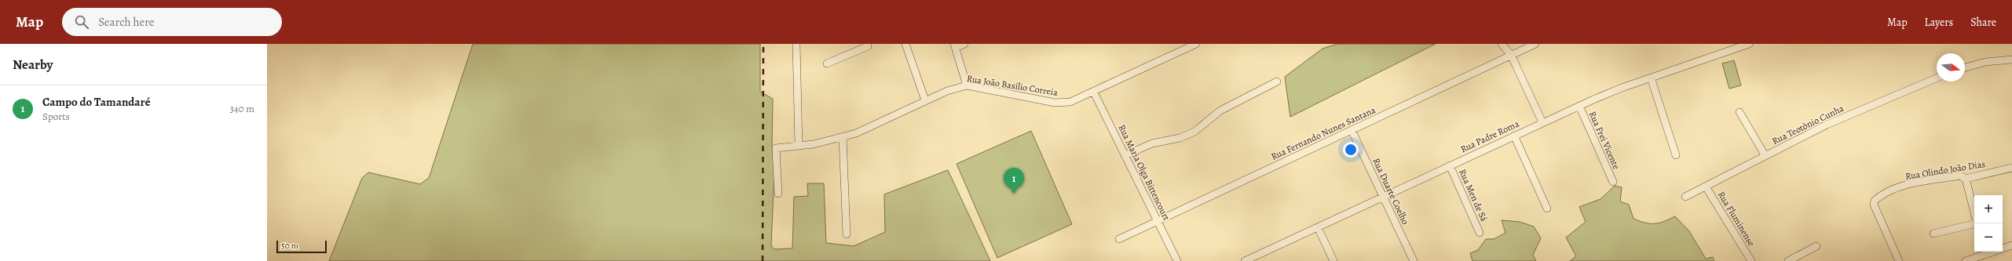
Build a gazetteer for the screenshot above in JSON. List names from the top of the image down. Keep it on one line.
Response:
{"streets":{"street":["Rua João Basílio Correia","Rua Teotônio Cunha","Rua Fernando Nunes Santana","Rua Padre Roma","Rua Frei Vicente","Rua Olindo João Dias","Rua Maria Olga Bittencourt","Rua Duarte Coelho","Rua Men de Sá","Rua Fluminense"]},"crossings":[["Rua João Basílio Correia","Rua Maria Olga Bittencourt"],["Rua Teotônio Cunha","Rua Fluminense"],["Rua Fernando Nunes Santana","Rua Maria Olga Bittencourt"],["Rua Fernando Nunes Santana","Rua Duarte Coelho"],["Rua Padre Roma","Rua Frei Vicente"],["Rua Padre Roma","Rua Duarte Coelho"],["Rua Padre Roma","Rua Men de Sá"]],"scale_bar":"50 m","north":"right","page":{"header":"Map","search":"Search here","nav":["Map","Layers","Share"],"heading":"Nearby","list":[{"mark":"1","name":"Campo do Tamandaré","note":"Sports","value":"340 m"}],"pins":"1","map_buttons":["+","−"],"scale":"50 m"}}
